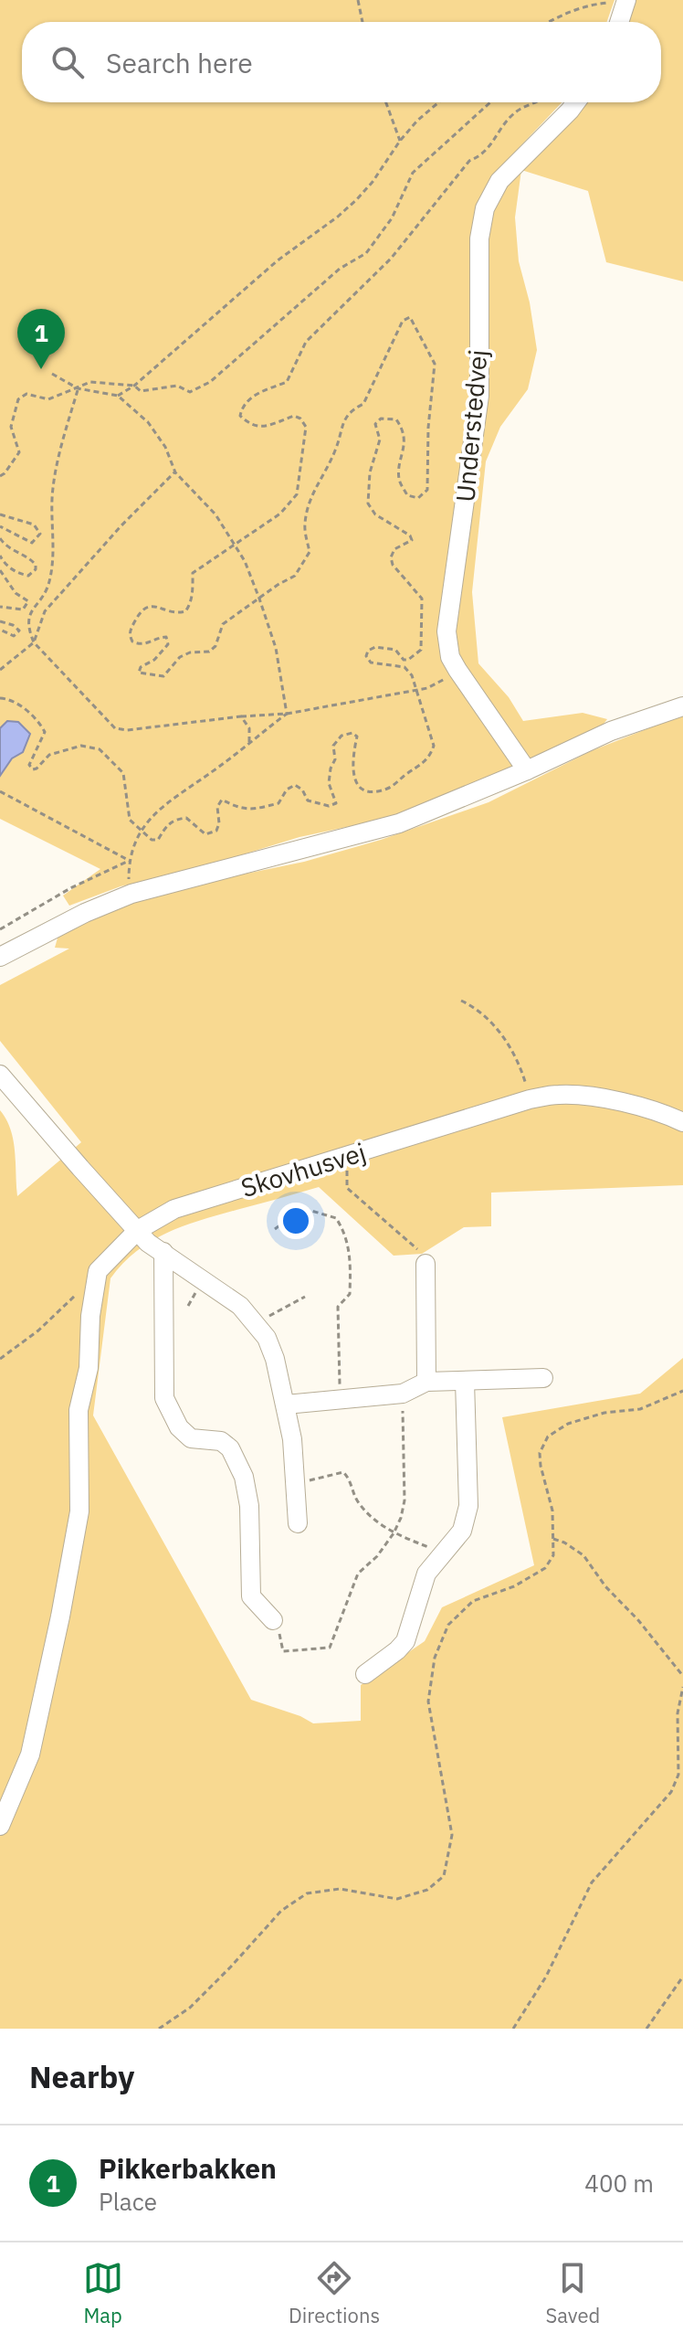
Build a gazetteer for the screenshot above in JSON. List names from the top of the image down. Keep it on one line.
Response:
{"streets":{"street":["Understedvej","Skovhusvej"]},"page":{"search":"Search here","pins":"1","heading":"Nearby","list":[{"mark":"1","name":"Pikkerbakken","note":"Place","value":"400 m"}],"nav":["Map","Directions","Saved"]}}
